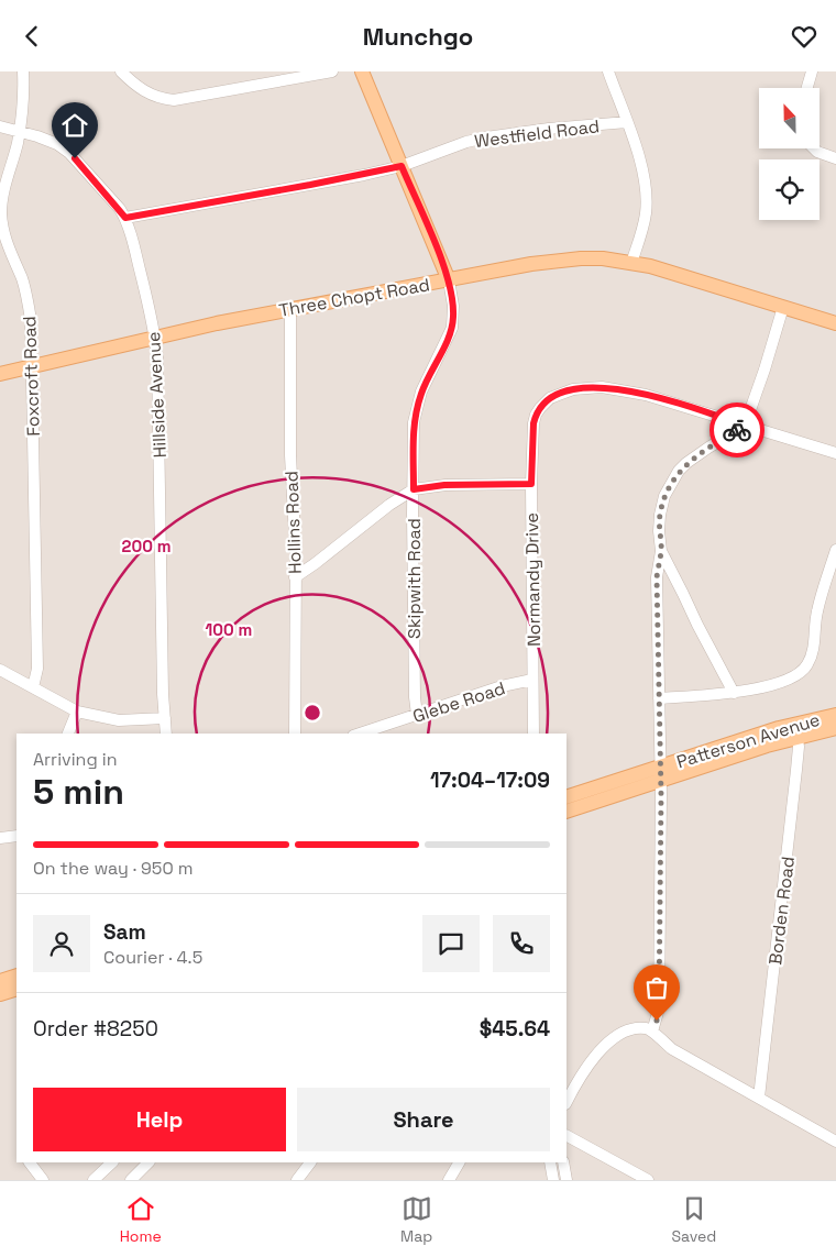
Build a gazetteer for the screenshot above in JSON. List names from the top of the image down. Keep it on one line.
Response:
{"streets":{"main road":["Three Chopt Road","Skipwith Road","Patterson Avenue"],"street":["Westfield Road","Foxcroft Road","Hillside Avenue","Hollins Road","Normandy Drive","Glebe Road","Borden Road"]},"crossings":[["Westfield Road","Hillside Avenue"],["Westfield Road","Skipwith Road"],["Three Chopt Road","Foxcroft Road"],["Three Chopt Road","Hillside Avenue"],["Three Chopt Road","Hollins Road"],["Three Chopt Road","Skipwith Road"],["Foxcroft Road","Hillside Avenue"],["Skipwith Road","Glebe Road"],["Normandy Drive","Glebe Road"],["Patterson Avenue","Borden Road"]],"north":"top","page":{"header":"Munchgo","heading":["5 min","Arriving in","17:04–17:09"],"panel":["Sam","Courier · 4.5","Order #8250","$45.64"],"bar":"On the way · 950 m","buttons":["Help","Share"],"tabs":["Home","Map","Saved"]},"rings":["200 m","100 m"]}
